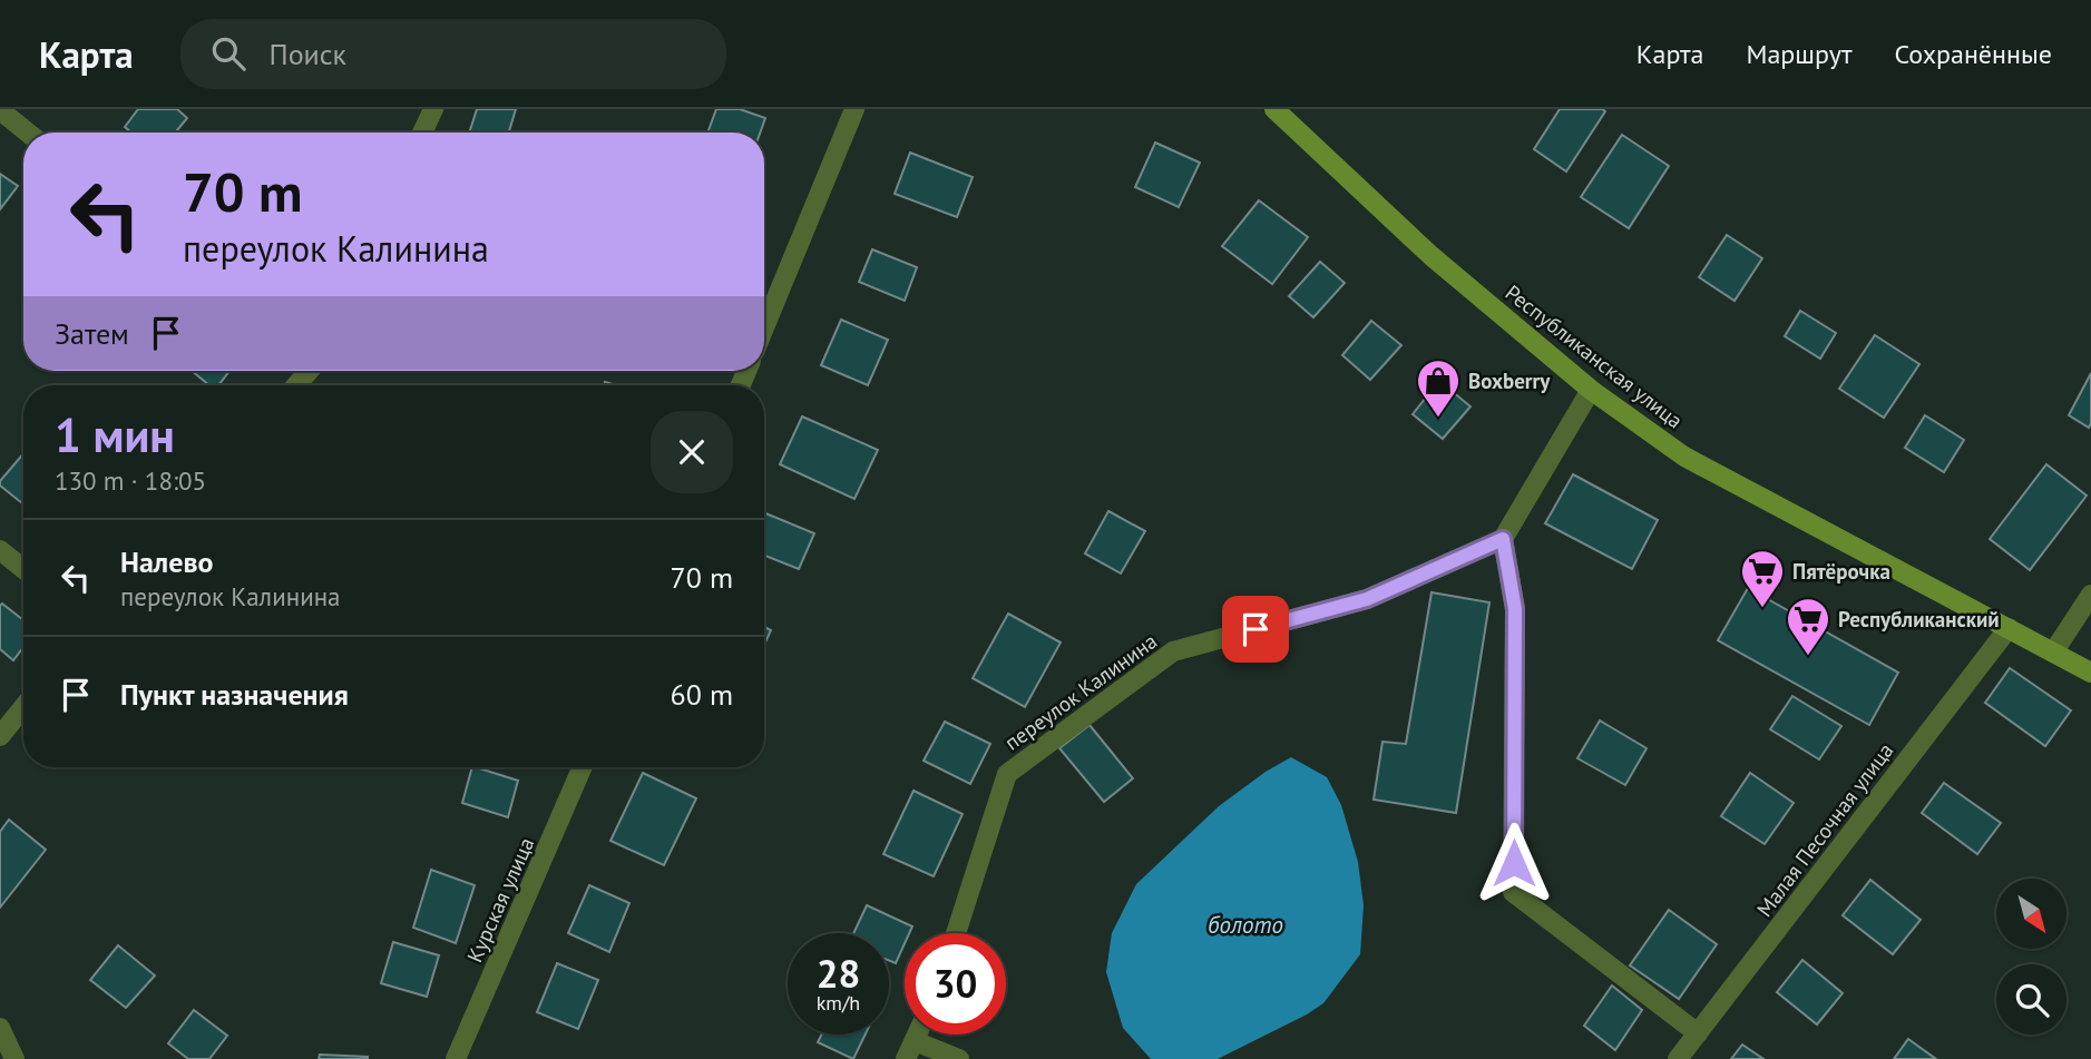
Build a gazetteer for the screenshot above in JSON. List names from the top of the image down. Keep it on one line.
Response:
{"streets":{"street":["Республиканская улица","переулок Калинина","Малая Песочная улица","Курская улица"]},"crossings":[["Республиканская улица","Малая Песочная улица"]],"water":["болото"],"places":{"shop":["Boxberry"],"supermarket":["Пятёрочка","Республиканский"]},"north":"bottom right","page":{"header":"Карта","search":"Поиск","nav":["Карта","Маршрут","Сохранённые"],"turn":["70 m","переулок Калинина"],"then":"Затем","heading":["1 мин","130 m · 18:05"],"list":[{"name":"Налево","note":"переулок Калинина","value":"70 m"},{"name":"Пункт назначения","value":"60 m"}],"speed":"28 km/h","limit":"30"}}
